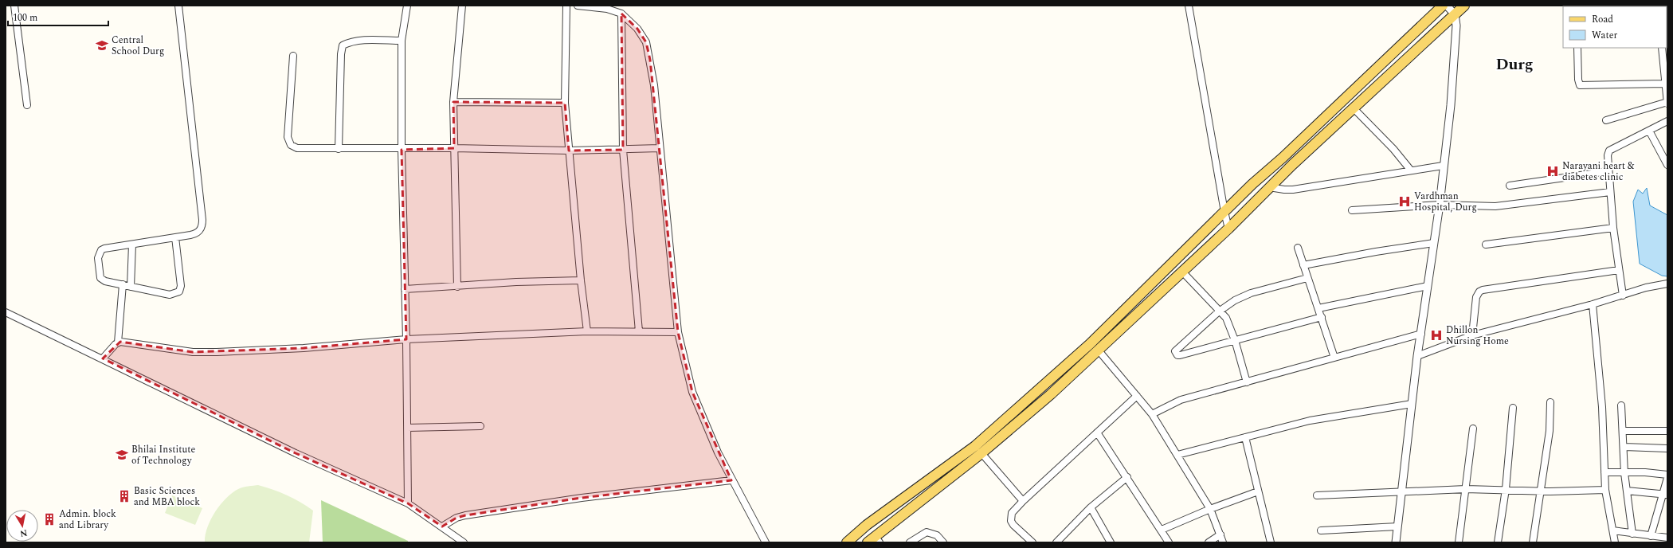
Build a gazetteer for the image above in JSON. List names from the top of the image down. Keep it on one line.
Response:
{"districts":["Durg"],"places":{"school or university":["Central School Durg","Bhilai Institute of Technology"],"hospital":["Narayani heart & diabetes clinic","Vardhman Hospital, Durg","Dhillon Nursing Home"],"building":["Basic Sciences and MBA block","Admin. block and Library"]},"legend":["Road","Water"],"scale_bar":"100 m","north":"bottom"}
